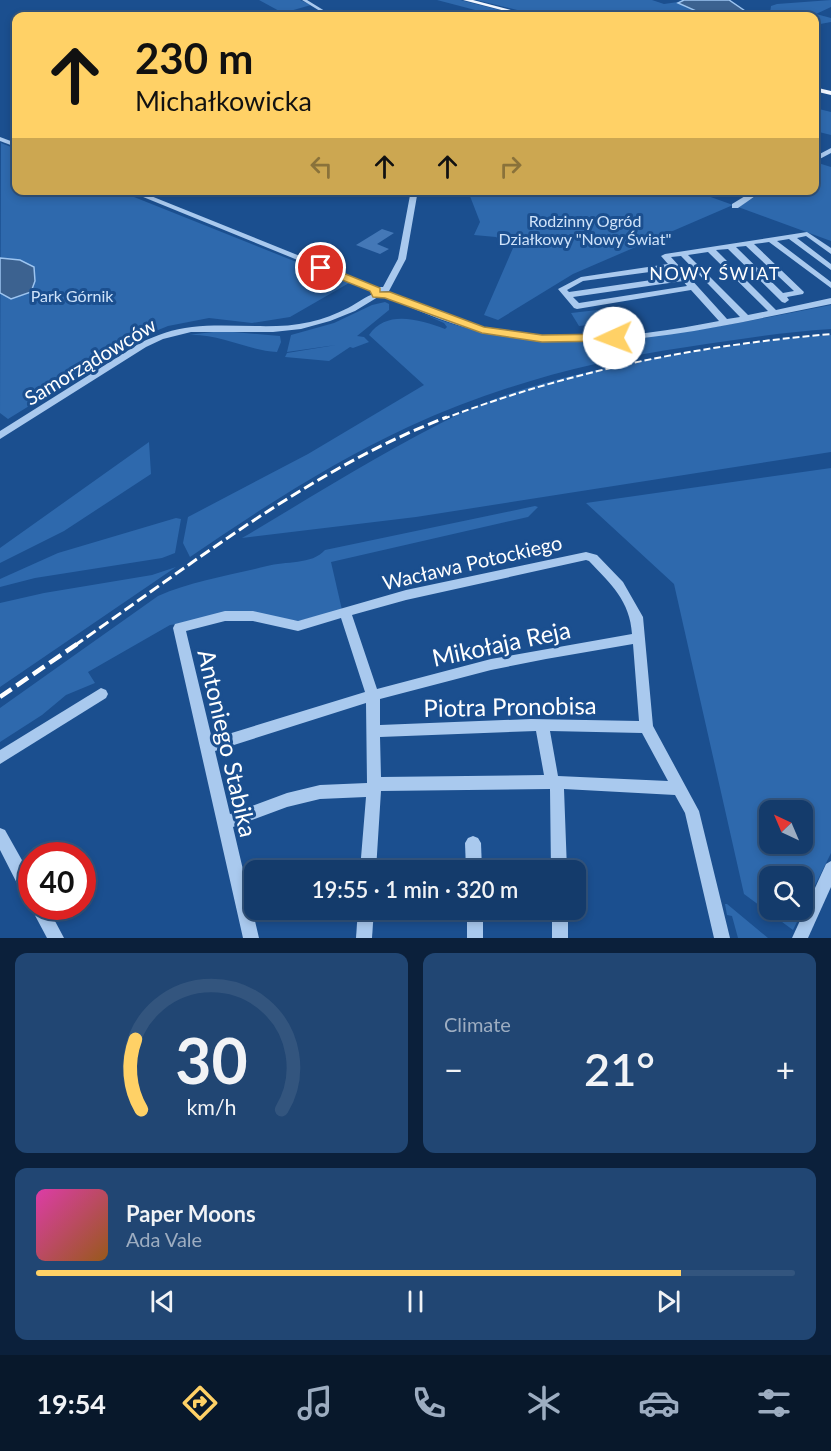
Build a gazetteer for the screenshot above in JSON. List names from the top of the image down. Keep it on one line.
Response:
{"streets":{"street":["Samorządowców","Wacława Potockiego","Mikołaja Reja","Piotra Pronobisa","Antoniego Stabika"]},"crossings":[["Wacława Potockiego","Mikołaja Reja"],["Wacława Potockiego","Piotra Pronobisa"],["Wacława Potockiego","Antoniego Stabika"],["Mikołaja Reja","Antoniego Stabika"]],"districts":["NOWY ŚWIAT"],"parks":["Rodzinny Ogród Działkowy \"Nowy Świat\"","Park Górnik"],"north":"top left","page":{"turn":["230 m","Michałkowicka"],"limit":"40","trip":"19:55 · 1 min · 320 m","tile":"Climate","heat":["−","21°","+"],"song":["Paper Moons","Ada Vale"],"tabs":"19:54","gauge":["30","km/h"]}}
